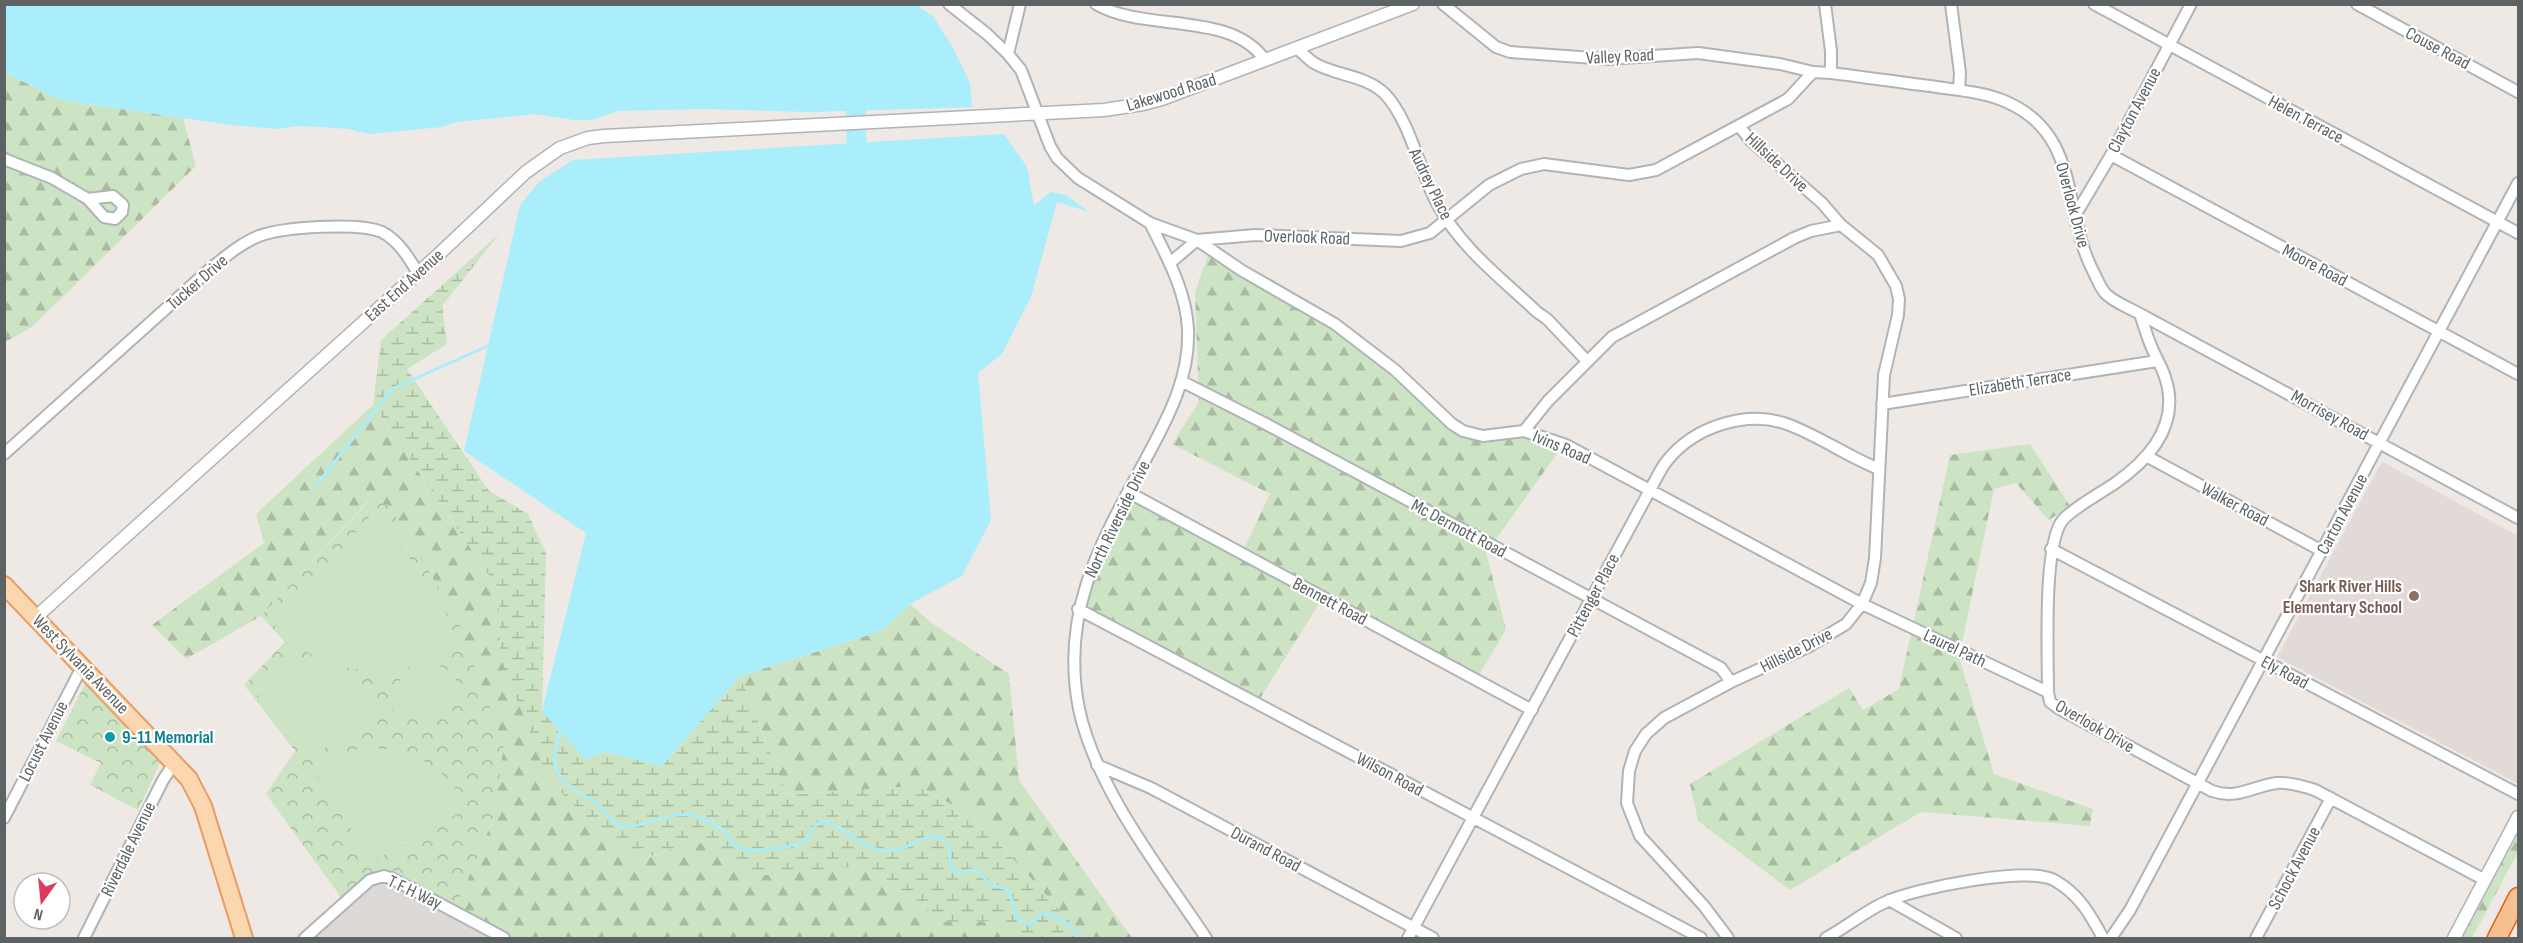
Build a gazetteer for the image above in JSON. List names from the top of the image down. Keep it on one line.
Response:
{"streets":{"main road":["West Sylvania Avenue"],"street":["Couse Road","Valley Road","Lakewood Road","Clayton Avenue","Helen Terrace","Hillside Drive","Audrey Place","Overlook Drive","Overlook Road","Moore Road","Tucker Drive","East End Avenue","Elizabeth Terrace","Morrisey Road","Ivins Road","Walker Road","Carton Avenue","North Riverside Drive","Mc Dermott Road","Pittenger Place","Bennett Road","Laurel Path","Ely Road","Locust Avenue","Wilson Road","Riverdale Avenue","Durand Road","Schock Avenue","T F H Way"]},"crossings":[["Valley Road","Overlook Drive"],["Lakewood Road","Audrey Place"],["Lakewood Road","East End Avenue"],["Lakewood Road","Ivins Road"],["Clayton Avenue","Helen Terrace"],["Clayton Avenue","Overlook Drive"],["Clayton Avenue","Moore Road"],["Helen Terrace","Carton Avenue"],["Hillside Drive","Elizabeth Terrace"],["Hillside Drive","Ivins Road"],["Hillside Drive","Mc Dermott Road"],["Hillside Drive","Pittenger Place"],["Hillside Drive","Laurel Path"],["Audrey Place","Overlook Road"],["Overlook Drive","Elizabeth Terrace"],["Overlook Drive","Morrisey Road"],["Overlook Drive","Walker Road"],["Overlook Drive","Carton Avenue"],["Overlook Drive","Laurel Path"],["Overlook Drive","Ely Road"],["Overlook Drive","Schock Avenue"],["Overlook Road","Ivins Road"],["Moore Road","Carton Avenue"],["Tucker Drive","East End Avenue"],["East End Avenue","West Sylvania Avenue"],["Morrisey Road","Carton Avenue"],["Ivins Road","North Riverside Drive"],["Ivins Road","Pittenger Place"],["Ivins Road","Laurel Path"],["Walker Road","Carton Avenue"],["Carton Avenue","Ely Road"],["North Riverside Drive","Mc Dermott Road"],["North Riverside Drive","Bennett Road"],["North Riverside Drive","Wilson Road"],["North Riverside Drive","Durand Road"],["Mc Dermott Road","Pittenger Place"],["Pittenger Place","Bennett Road"],["Pittenger Place","Wilson Road"],["Pittenger Place","Durand Road"],["West Sylvania Avenue","Locust Avenue"],["West Sylvania Avenue","Riverdale Avenue"]],"places":["Shark River Hills Elementary School","9-11 Memorial"],"north":"bottom"}
